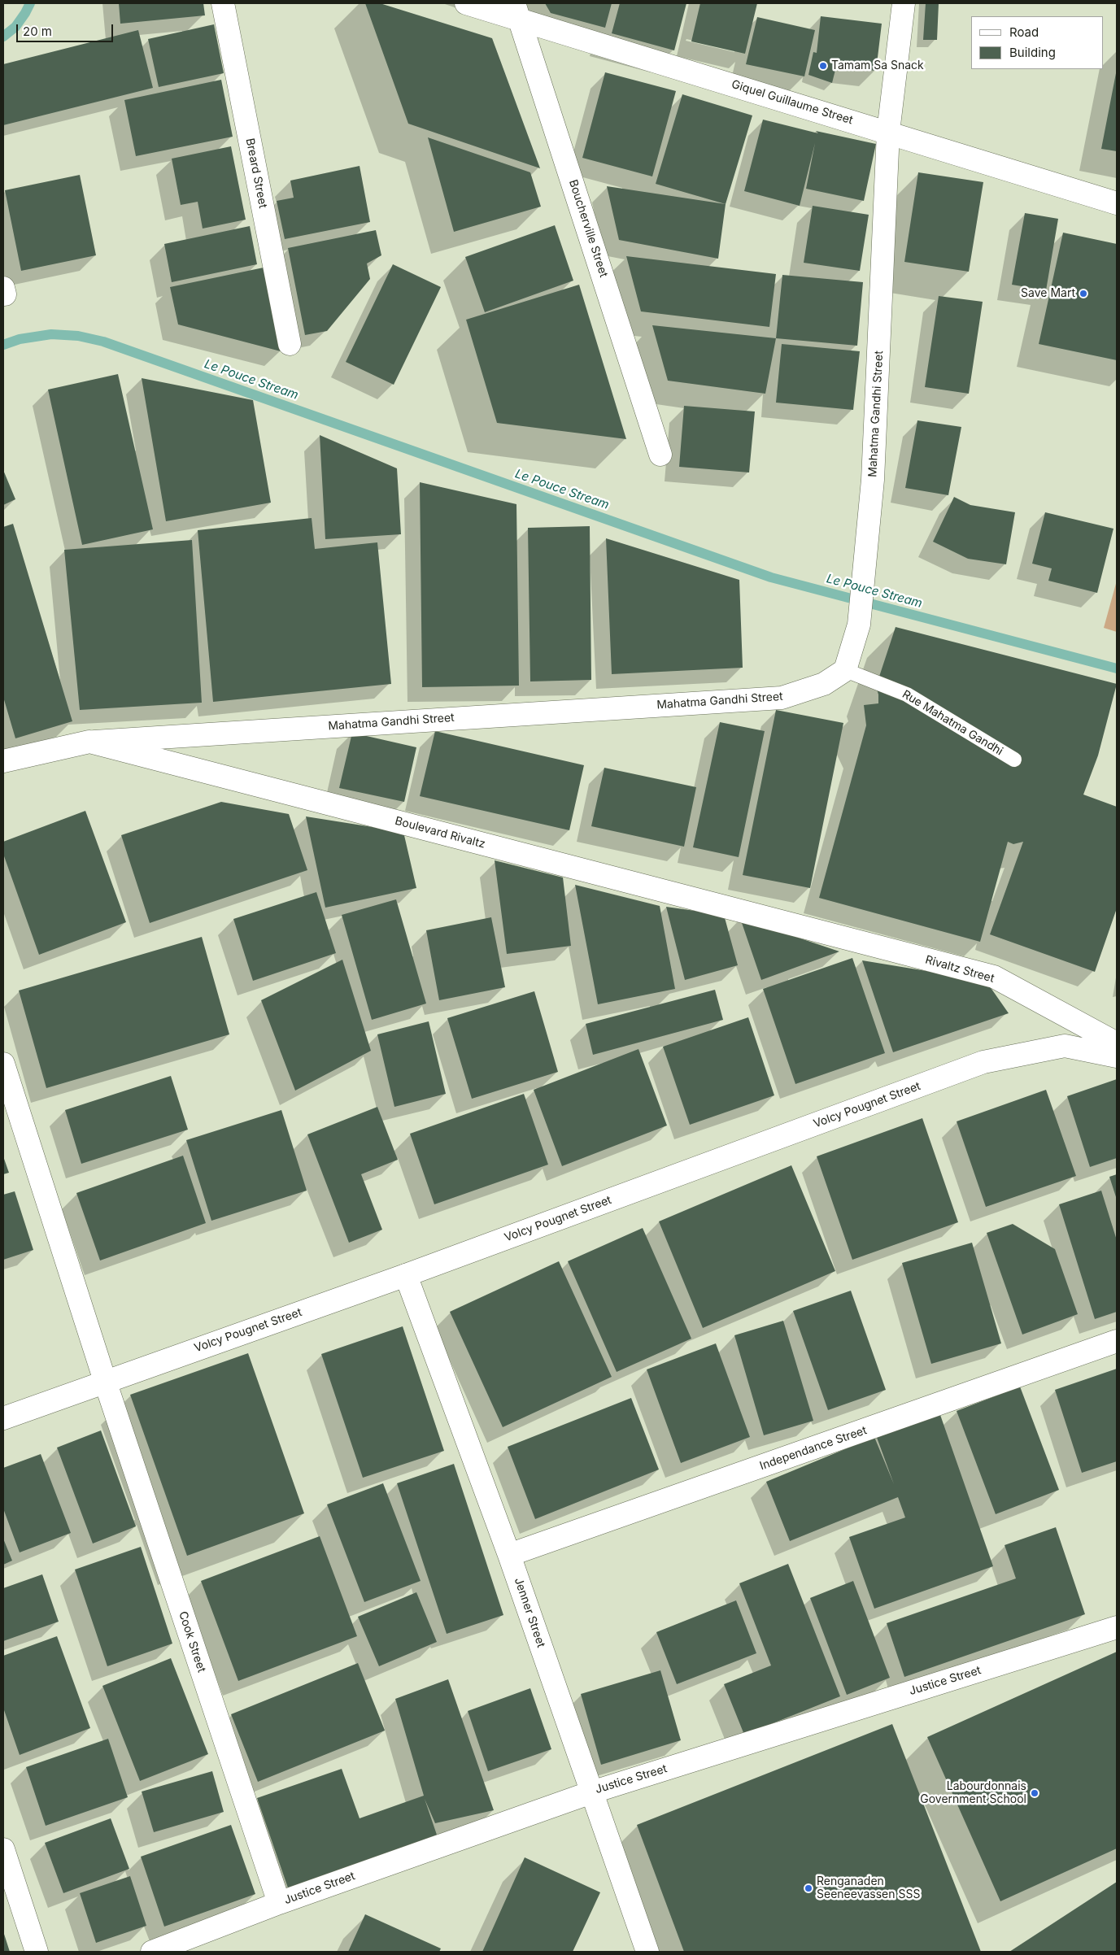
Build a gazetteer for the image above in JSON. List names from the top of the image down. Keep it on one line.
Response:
{"streets":{"street":["Giquel Guillaume Street","Breard Street","Boucherville Street","Mahatma Gandhi Street","Boulevard Rivaltz","Rivaltz Street","Volcy Pougnet Street","Independance Street","Jenner Street","Cook Street","Justice Street"],"lane":["Rue Mahatma Gandhi"]},"crossings":[["Giquel Guillaume Street","Boucherville Street"],["Giquel Guillaume Street","Mahatma Gandhi Street"],["Mahatma Gandhi Street","Rue Mahatma Gandhi"],["Mahatma Gandhi Street","Boulevard Rivaltz"],["Boulevard Rivaltz","Rivaltz Street"],["Volcy Pougnet Street","Jenner Street"],["Volcy Pougnet Street","Cook Street"],["Independance Street","Jenner Street"],["Jenner Street","Justice Street"],["Cook Street","Justice Street"]],"water":["Le Pouce Stream"],"places":["Tamam Sa Snack","Save Mart","Labourdonnais Government School","Renganaden Seeneevassen SSS"],"legend":["Road","Building"],"scale_bar":"20 m"}
